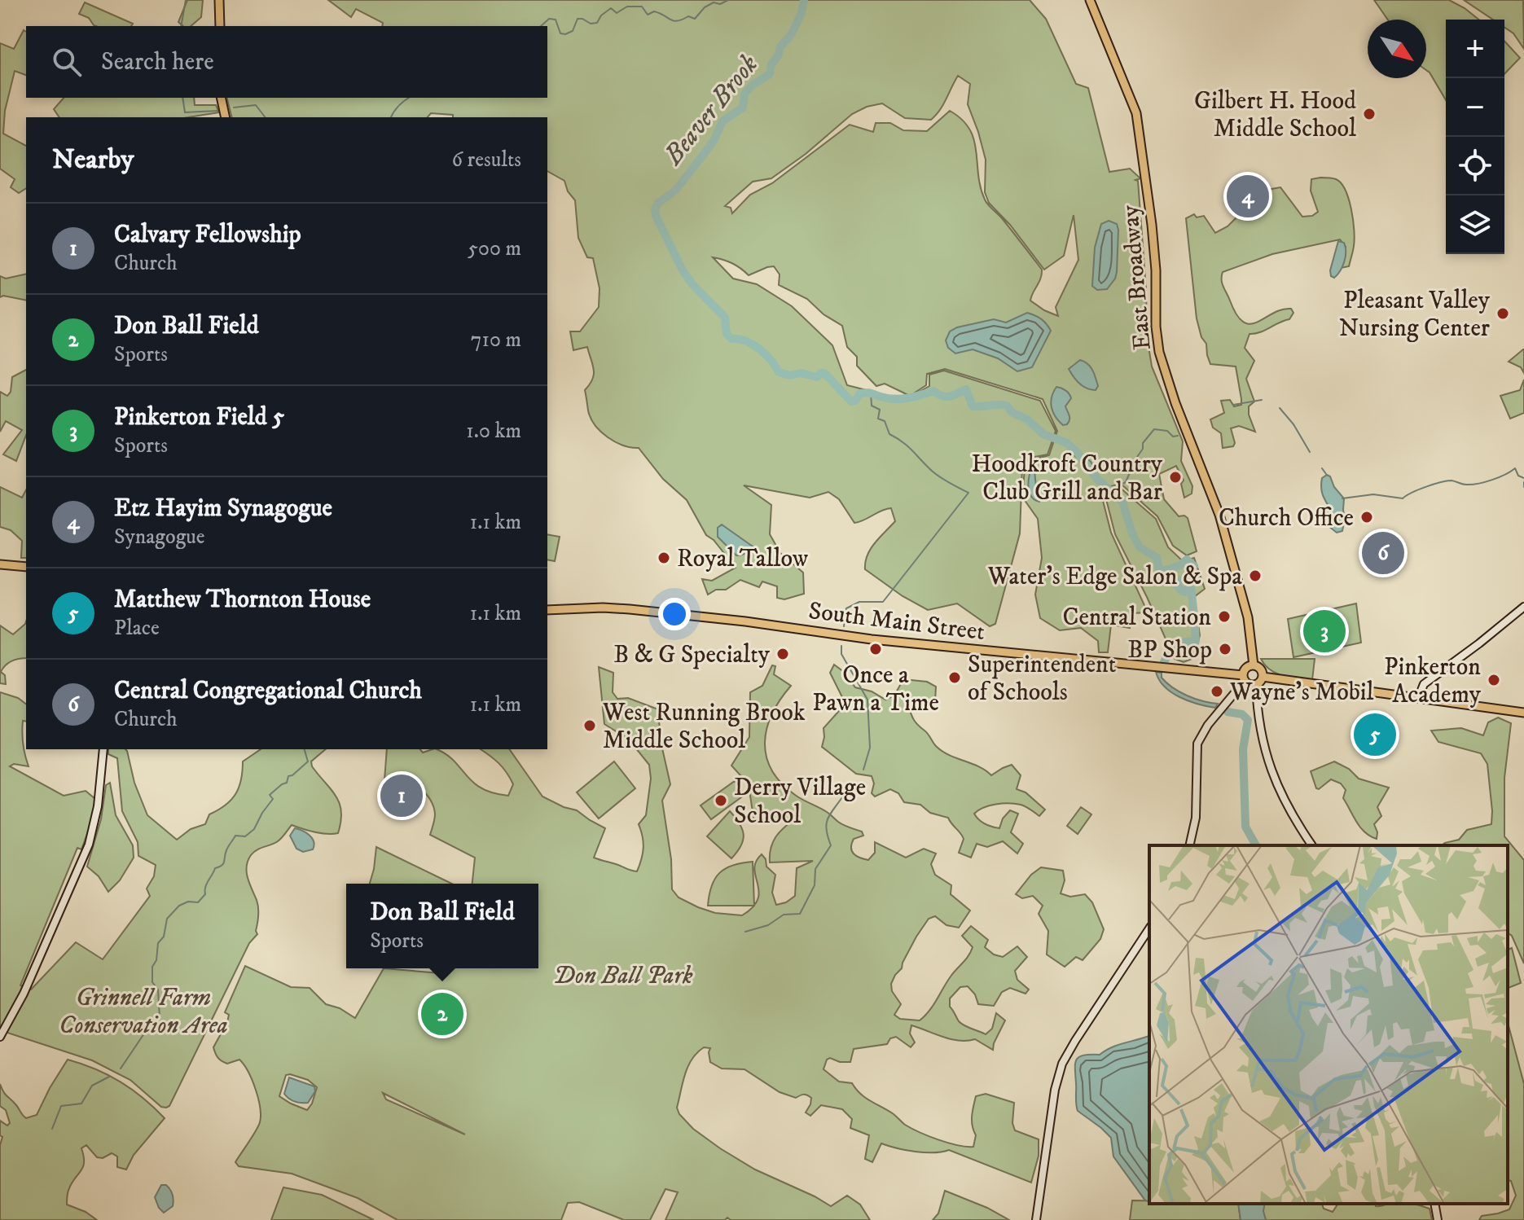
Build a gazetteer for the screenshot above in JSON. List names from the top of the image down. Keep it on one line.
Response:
{"streets":{"main road":["East Broadway","South Main Street"]},"crossings":[["East Broadway","South Main Street"]],"water":["Beaver Brook"],"parks":["Don Ball Park","Grinnell Farm Conservation Area"],"places":["Gilbert H. Hood Middle School","Pleasant Valley Nursing Center","Hoodkroft Country Club Grill and Bar","Church Office","Royal Tallow","Water's Edge Salon & Spa","Central Station","Once a Pawn a Time","BP Shop","B & G Specialty","Superintendent of Schools","Pinkerton Academy","Wayne's Mobil","West Running Brook Middle School","Derry Village School"],"north":"bottom right","page":{"map_buttons":["+","−"],"search":"Search here","heading":["Nearby","6 results"],"pins":["4","6","3","5","1","2"],"list":[{"mark":"1","name":"Calvary Fellowship","note":"Church","value":"500 m"},{"mark":"2","name":"Don Ball Field","note":"Sports","value":"710 m"},{"mark":"3","name":"Pinkerton Field 5","note":"Sports","value":"1.0 km"},{"mark":"4","name":"Etz Hayim Synagogue","note":"Synagogue","value":"1.1 km"},{"mark":"5","name":"Matthew Thornton House","note":"Place","value":"1.1 km"},{"mark":"6","name":"Central Congregational Church","note":"Church","value":"1.1 km"}],"popup":["Don Ball Field","Sports"]}}
